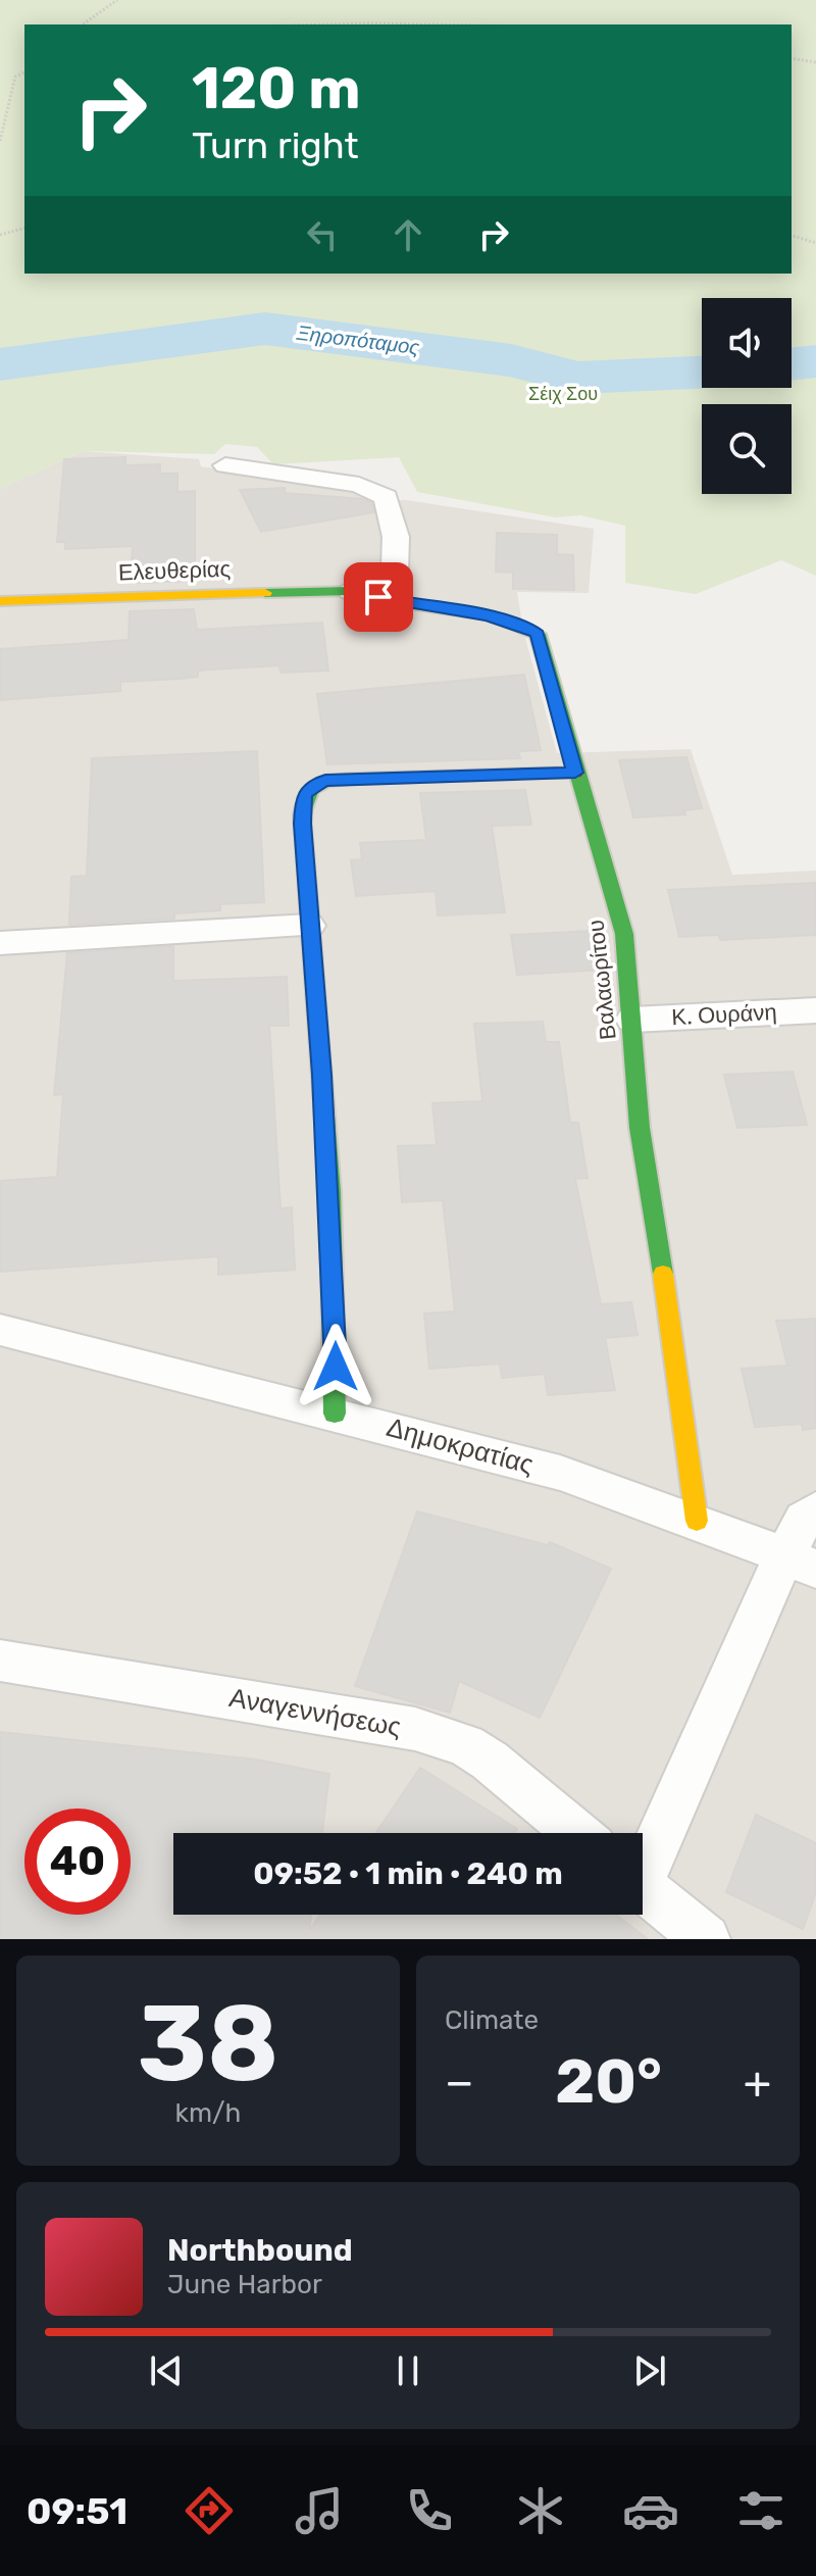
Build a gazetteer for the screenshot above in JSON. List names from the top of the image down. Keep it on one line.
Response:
{"streets":{"street":["Ελευθερίας","Βαλαωρίτου","Κ. Ουράνη","Δημοκρατίας","Αναγεννήσεως"]},"crossings":[["Ελευθερίας","Βαλαωρίτου"],["Βαλαωρίτου","Κ. Ουράνη"],["Βαλαωρίτου","Δημοκρατίας"]],"water":["Ξηροπόταμος"],"parks":["Σέιχ Σου"],"page":{"turn":["120 m","Turn right"],"limit":"40","trip":"09:52 · 1 min · 240 m","tile":[["38","km/h"],"Climate"],"heat":["−","20°","+"],"song":["Northbound","June Harbor"],"tabs":"09:51"}}
